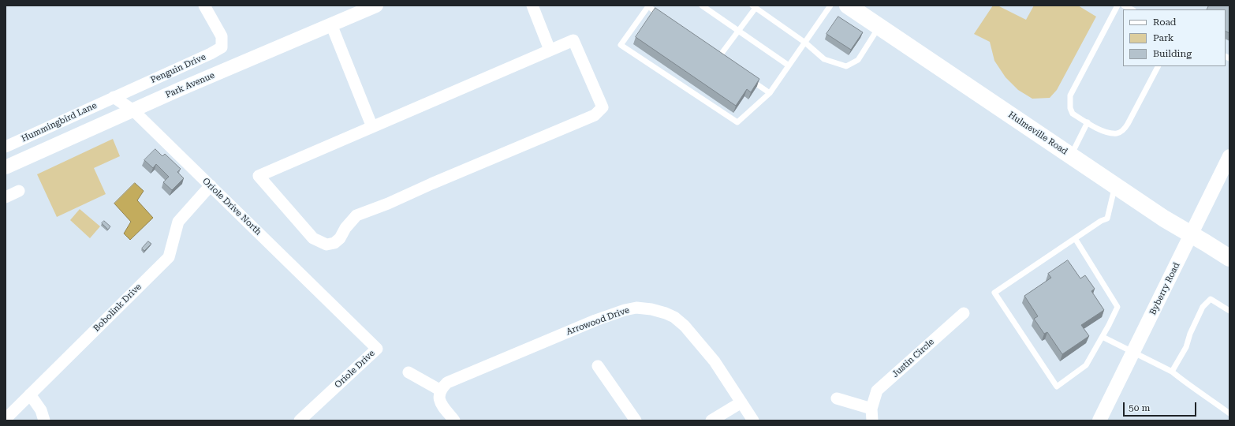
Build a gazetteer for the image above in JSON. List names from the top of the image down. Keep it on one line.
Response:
{"streets":{"main road":["Hulmeville Road"],"street":["Penguin Drive","Park Avenue","Hummingbird Lane","Oriole Drive North","Byberry Road","Bobolink Drive","Arrowood Drive","Justin Circle","Oriole Drive"]},"crossings":[["Penguin Drive","Hummingbird Lane"],["Park Avenue","Oriole Drive North"],["Hulmeville Road","Byberry Road"],["Oriole Drive North","Bobolink Drive"],["Oriole Drive North","Oriole Drive"]],"legend":["Road","Park","Building"],"scale_bar":"50 m"}
